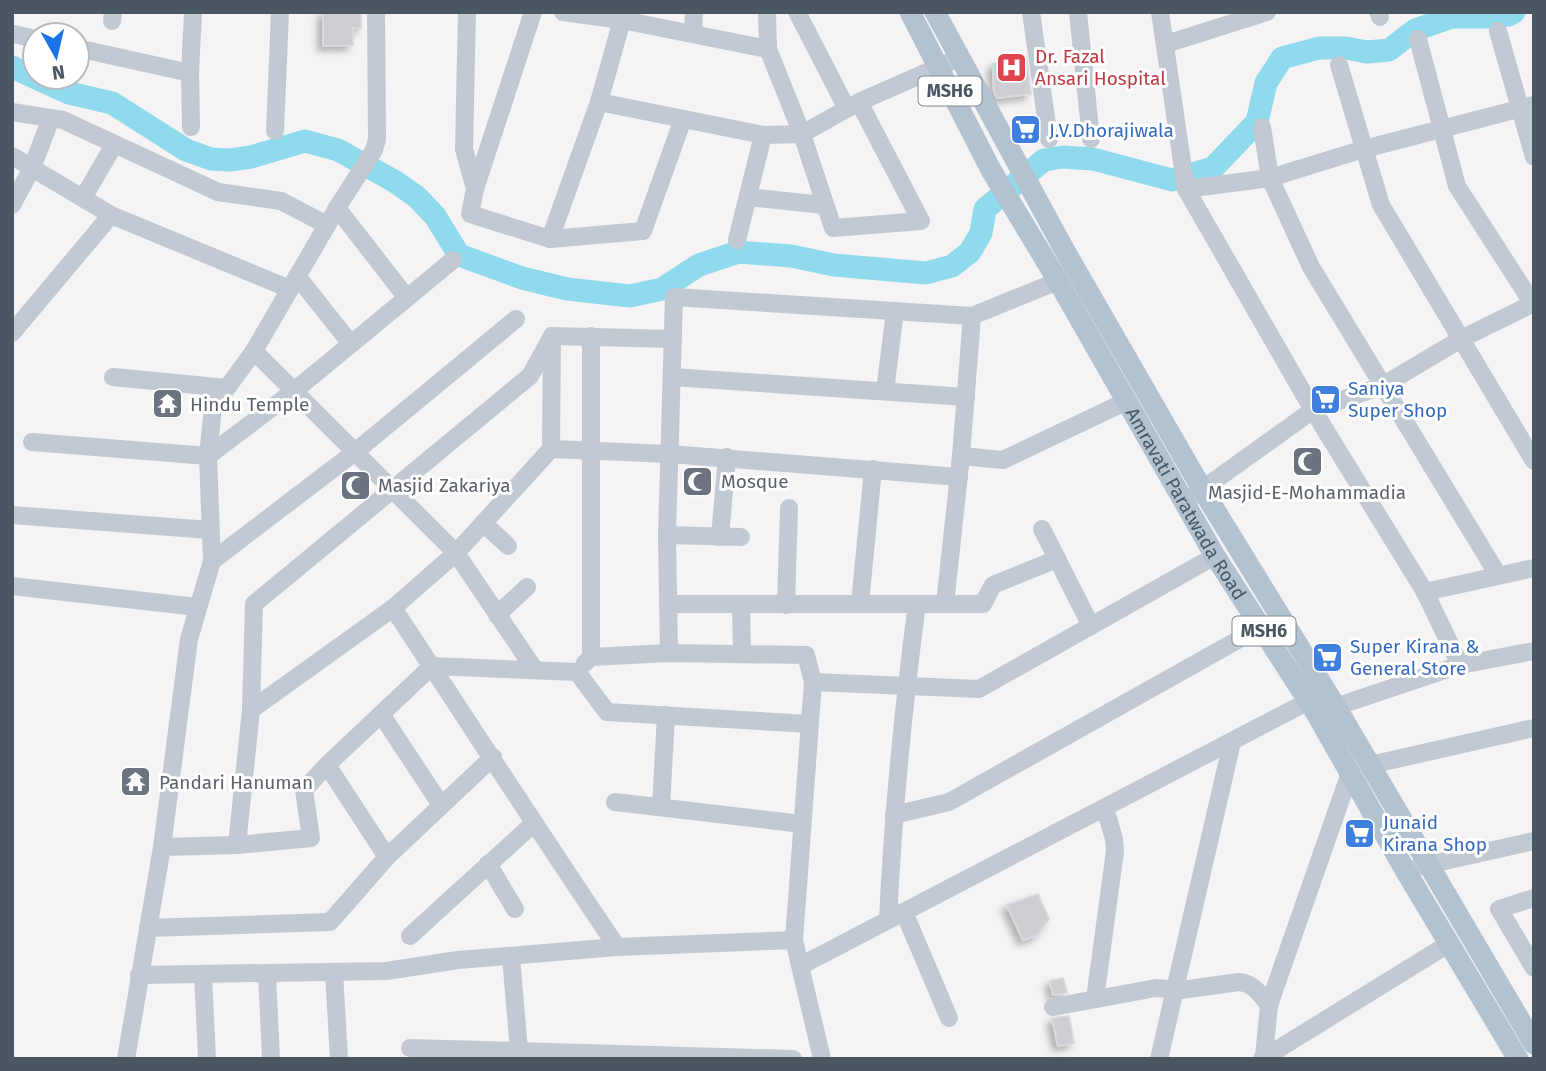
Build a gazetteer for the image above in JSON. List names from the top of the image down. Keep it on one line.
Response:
{"streets":{"main road":["MSH6","Amravati Paratwada Road"]},"places":{"hospital":["Dr. Fazal Ansari Hospital"],"supermarket":["J.V.Dhorajiwala","Saniya Super Shop","Super Kirana & General Store","Junaid Kirana Shop"],"temple":["Hindu Temple","Pandari Hanuman"],"mosque":["Masjid-E-Mohammadia","Mosque","Masjid Zakariya"]},"north":"bottom"}
